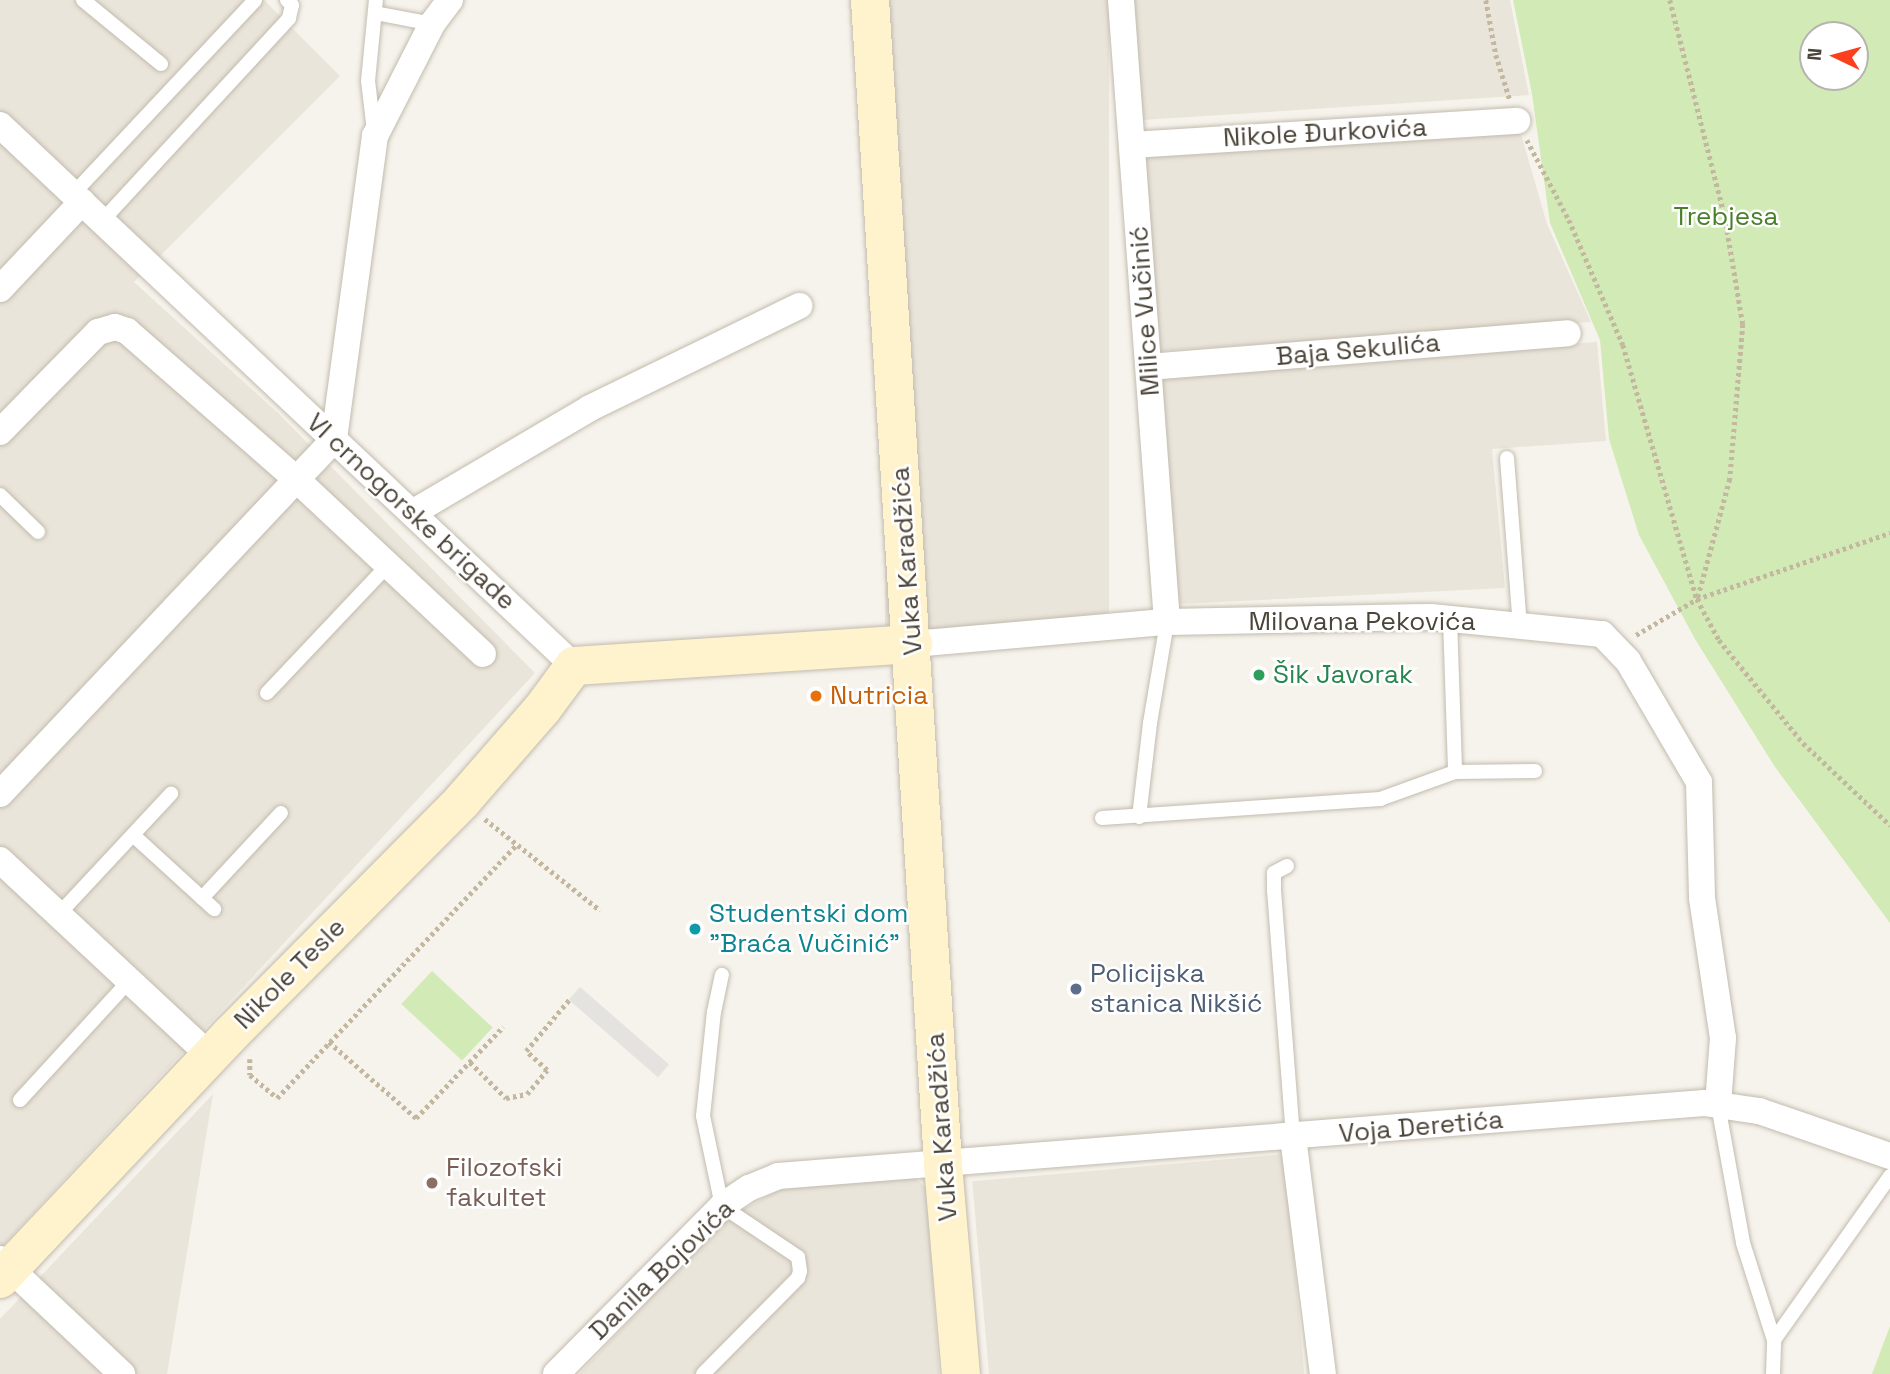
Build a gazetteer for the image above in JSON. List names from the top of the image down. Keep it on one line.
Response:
{"streets":{"street":["Nikole Đurkovića","Milice Vučinić","Baja Sekulića","VI crnogorske brigade","Vuka Karadžića","Milovana Pekovića","Nikole Tesle","Voja Deretića","Danila Bojovića"]},"crossings":[["Nikole Đurkovića","Milice Vučinić"],["Milice Vučinić","Baja Sekulića"],["Milice Vučinić","Milovana Pekovića"],["VI crnogorske brigade","Nikole Tesle"],["Vuka Karadžića","Milovana Pekovića"],["Vuka Karadžića","Voja Deretića"],["Vuka Karadžića","Danila Bojovića"],["Voja Deretića","Danila Bojovića"]],"parks":["Trebjesa"],"places":["Šik Javorak","Nutricia","Studentski dom \"Braća Vučinić\"","Policijska stanica Nikšić","Filozofski fakultet"],"north":"left"}
